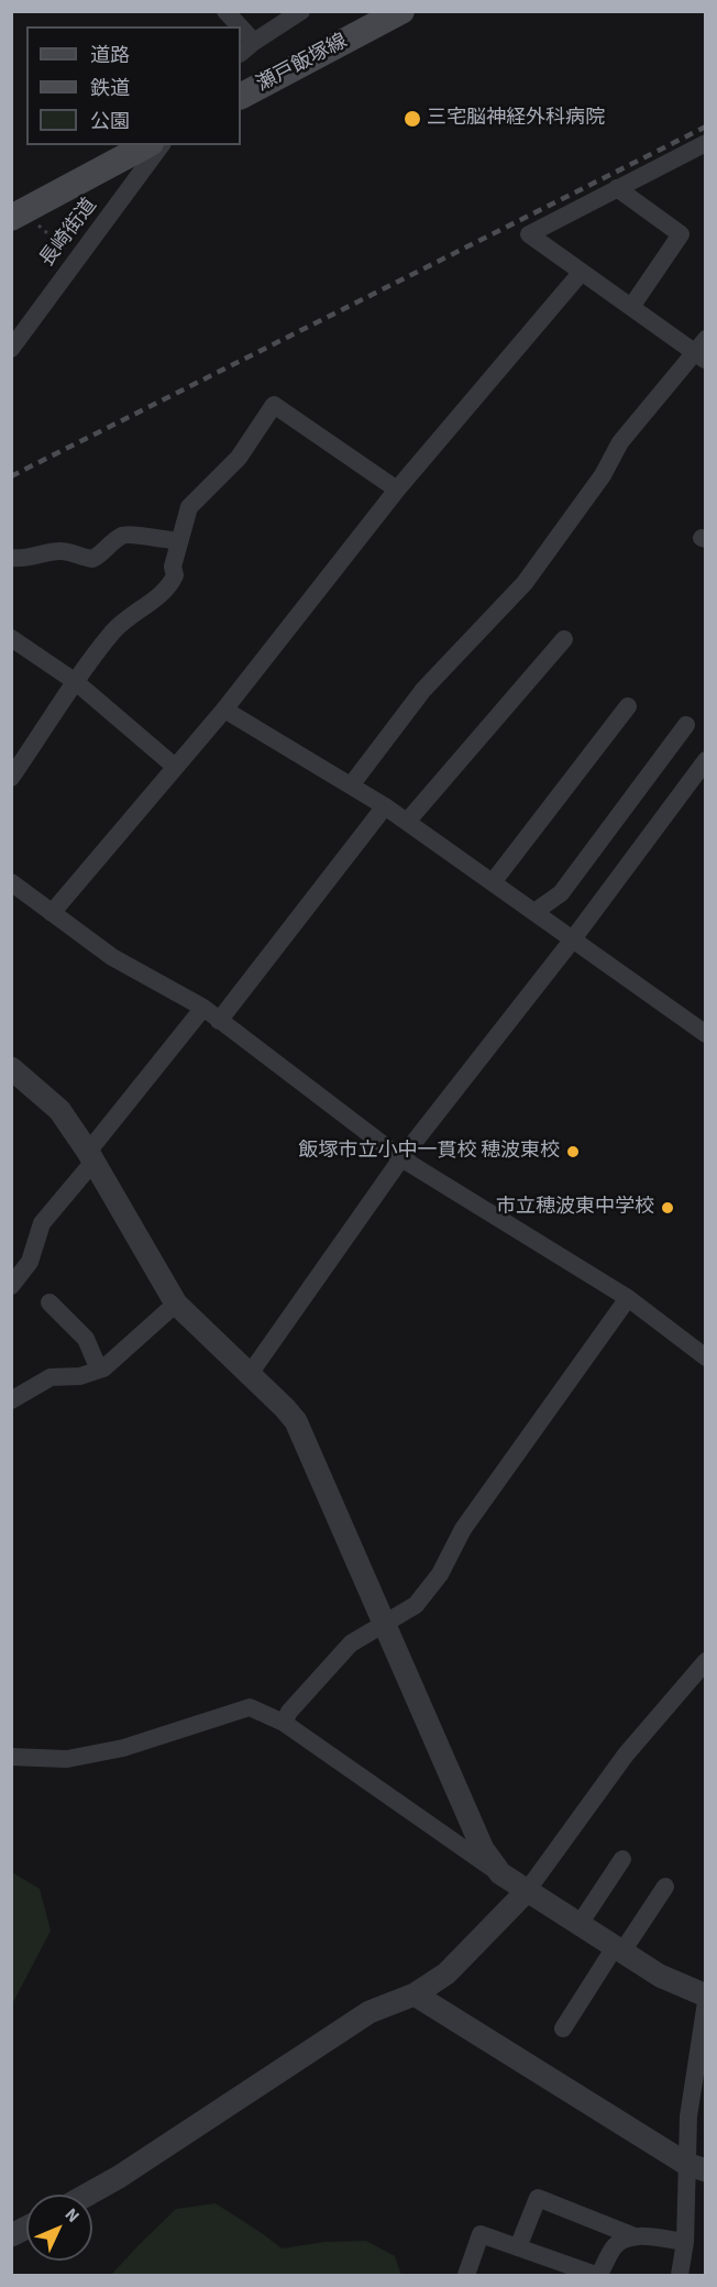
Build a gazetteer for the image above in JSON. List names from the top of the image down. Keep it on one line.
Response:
{"streets":{"main road":["瀬戸飯塚線"],"street":["長崎街道"]},"places":["三宅脳神経外科病院","飯塚市立小中一貫校 穂波東校","市立穂波東中学校"],"legend":["道路","鉄道","公園"],"north":"top right"}
